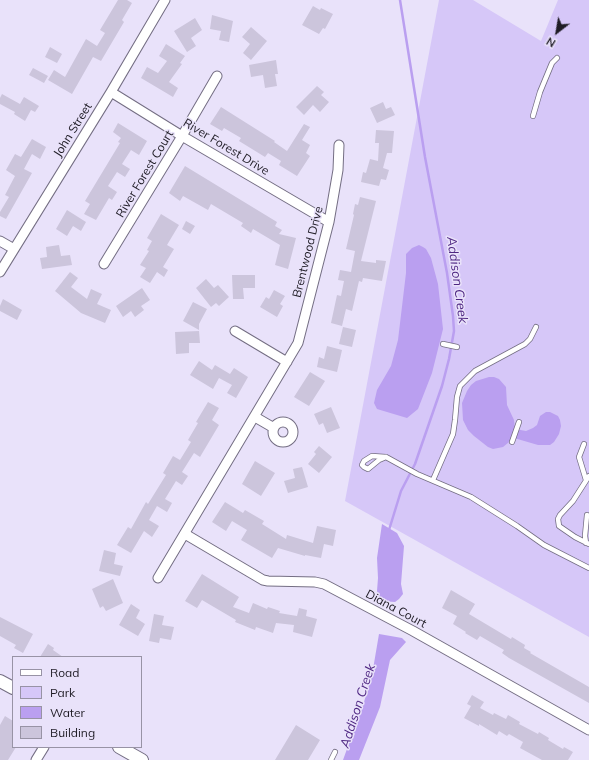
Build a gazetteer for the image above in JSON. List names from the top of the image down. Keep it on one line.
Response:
{"streets":{"street":["John Street","River Forest Drive","River Forest Court","Brentwood Drive","Diana Court"]},"crossings":[["John Street","River Forest Drive"],["River Forest Drive","River Forest Court"],["River Forest Drive","Brentwood Drive"],["Brentwood Drive","Diana Court"]],"water":["Addison Creek"],"legend":["Road","Park","Water","Building"],"north":"bottom left"}
